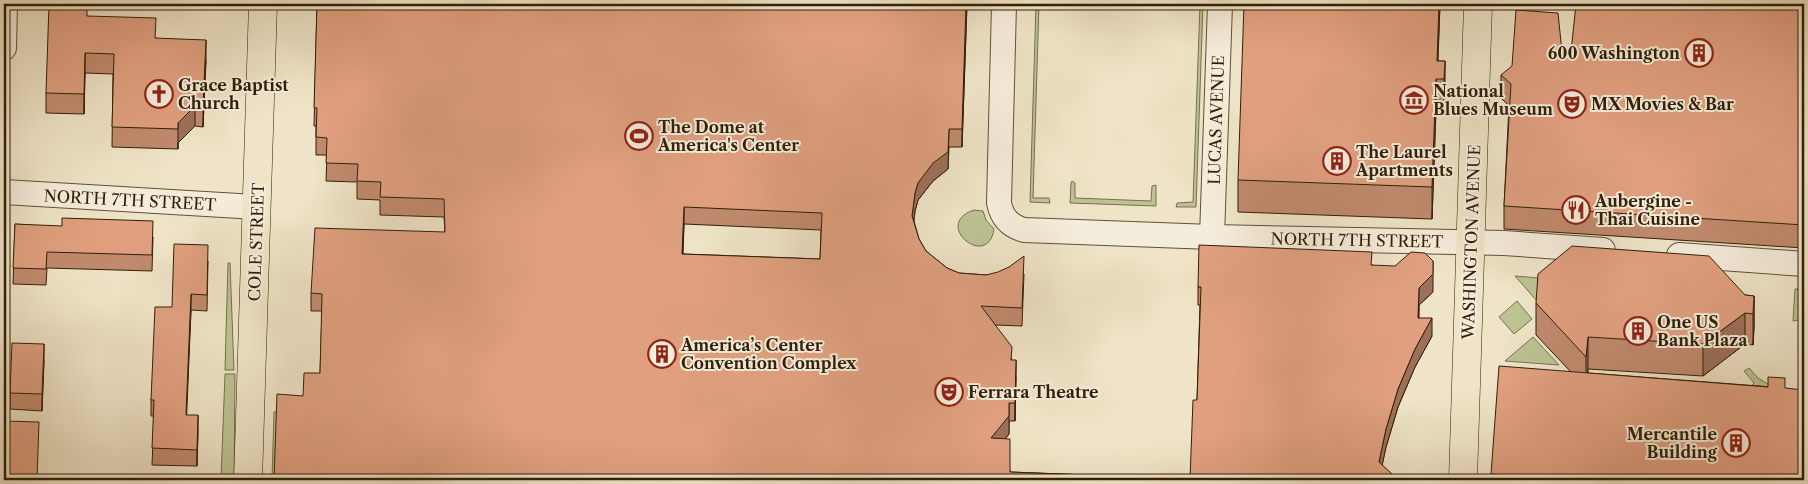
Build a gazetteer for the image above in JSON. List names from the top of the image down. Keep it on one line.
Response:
{"streets":{"main road":["COLE STREET","WASHINGTON AVENUE"],"street":["LUCAS AVENUE","NORTH 7TH STREET"]},"crossings":[["LUCAS AVENUE","NORTH 7TH STREET"],["NORTH 7TH STREET","COLE STREET"],["NORTH 7TH STREET","WASHINGTON AVENUE"]],"places":{"building":["600 Washington","The Laurel Apartments","One US Bank Plaza","America’s Center Convention Complex","Mercantile Building"],"church":["Grace Baptist Church"],"museum":["National Blues Museum"],"theatre":["MX Movies & Bar","Ferrara Theatre"],"sports":["The Dome at America's Center"],"restaurant":["Aubergine - Thai Cuisine"]}}
